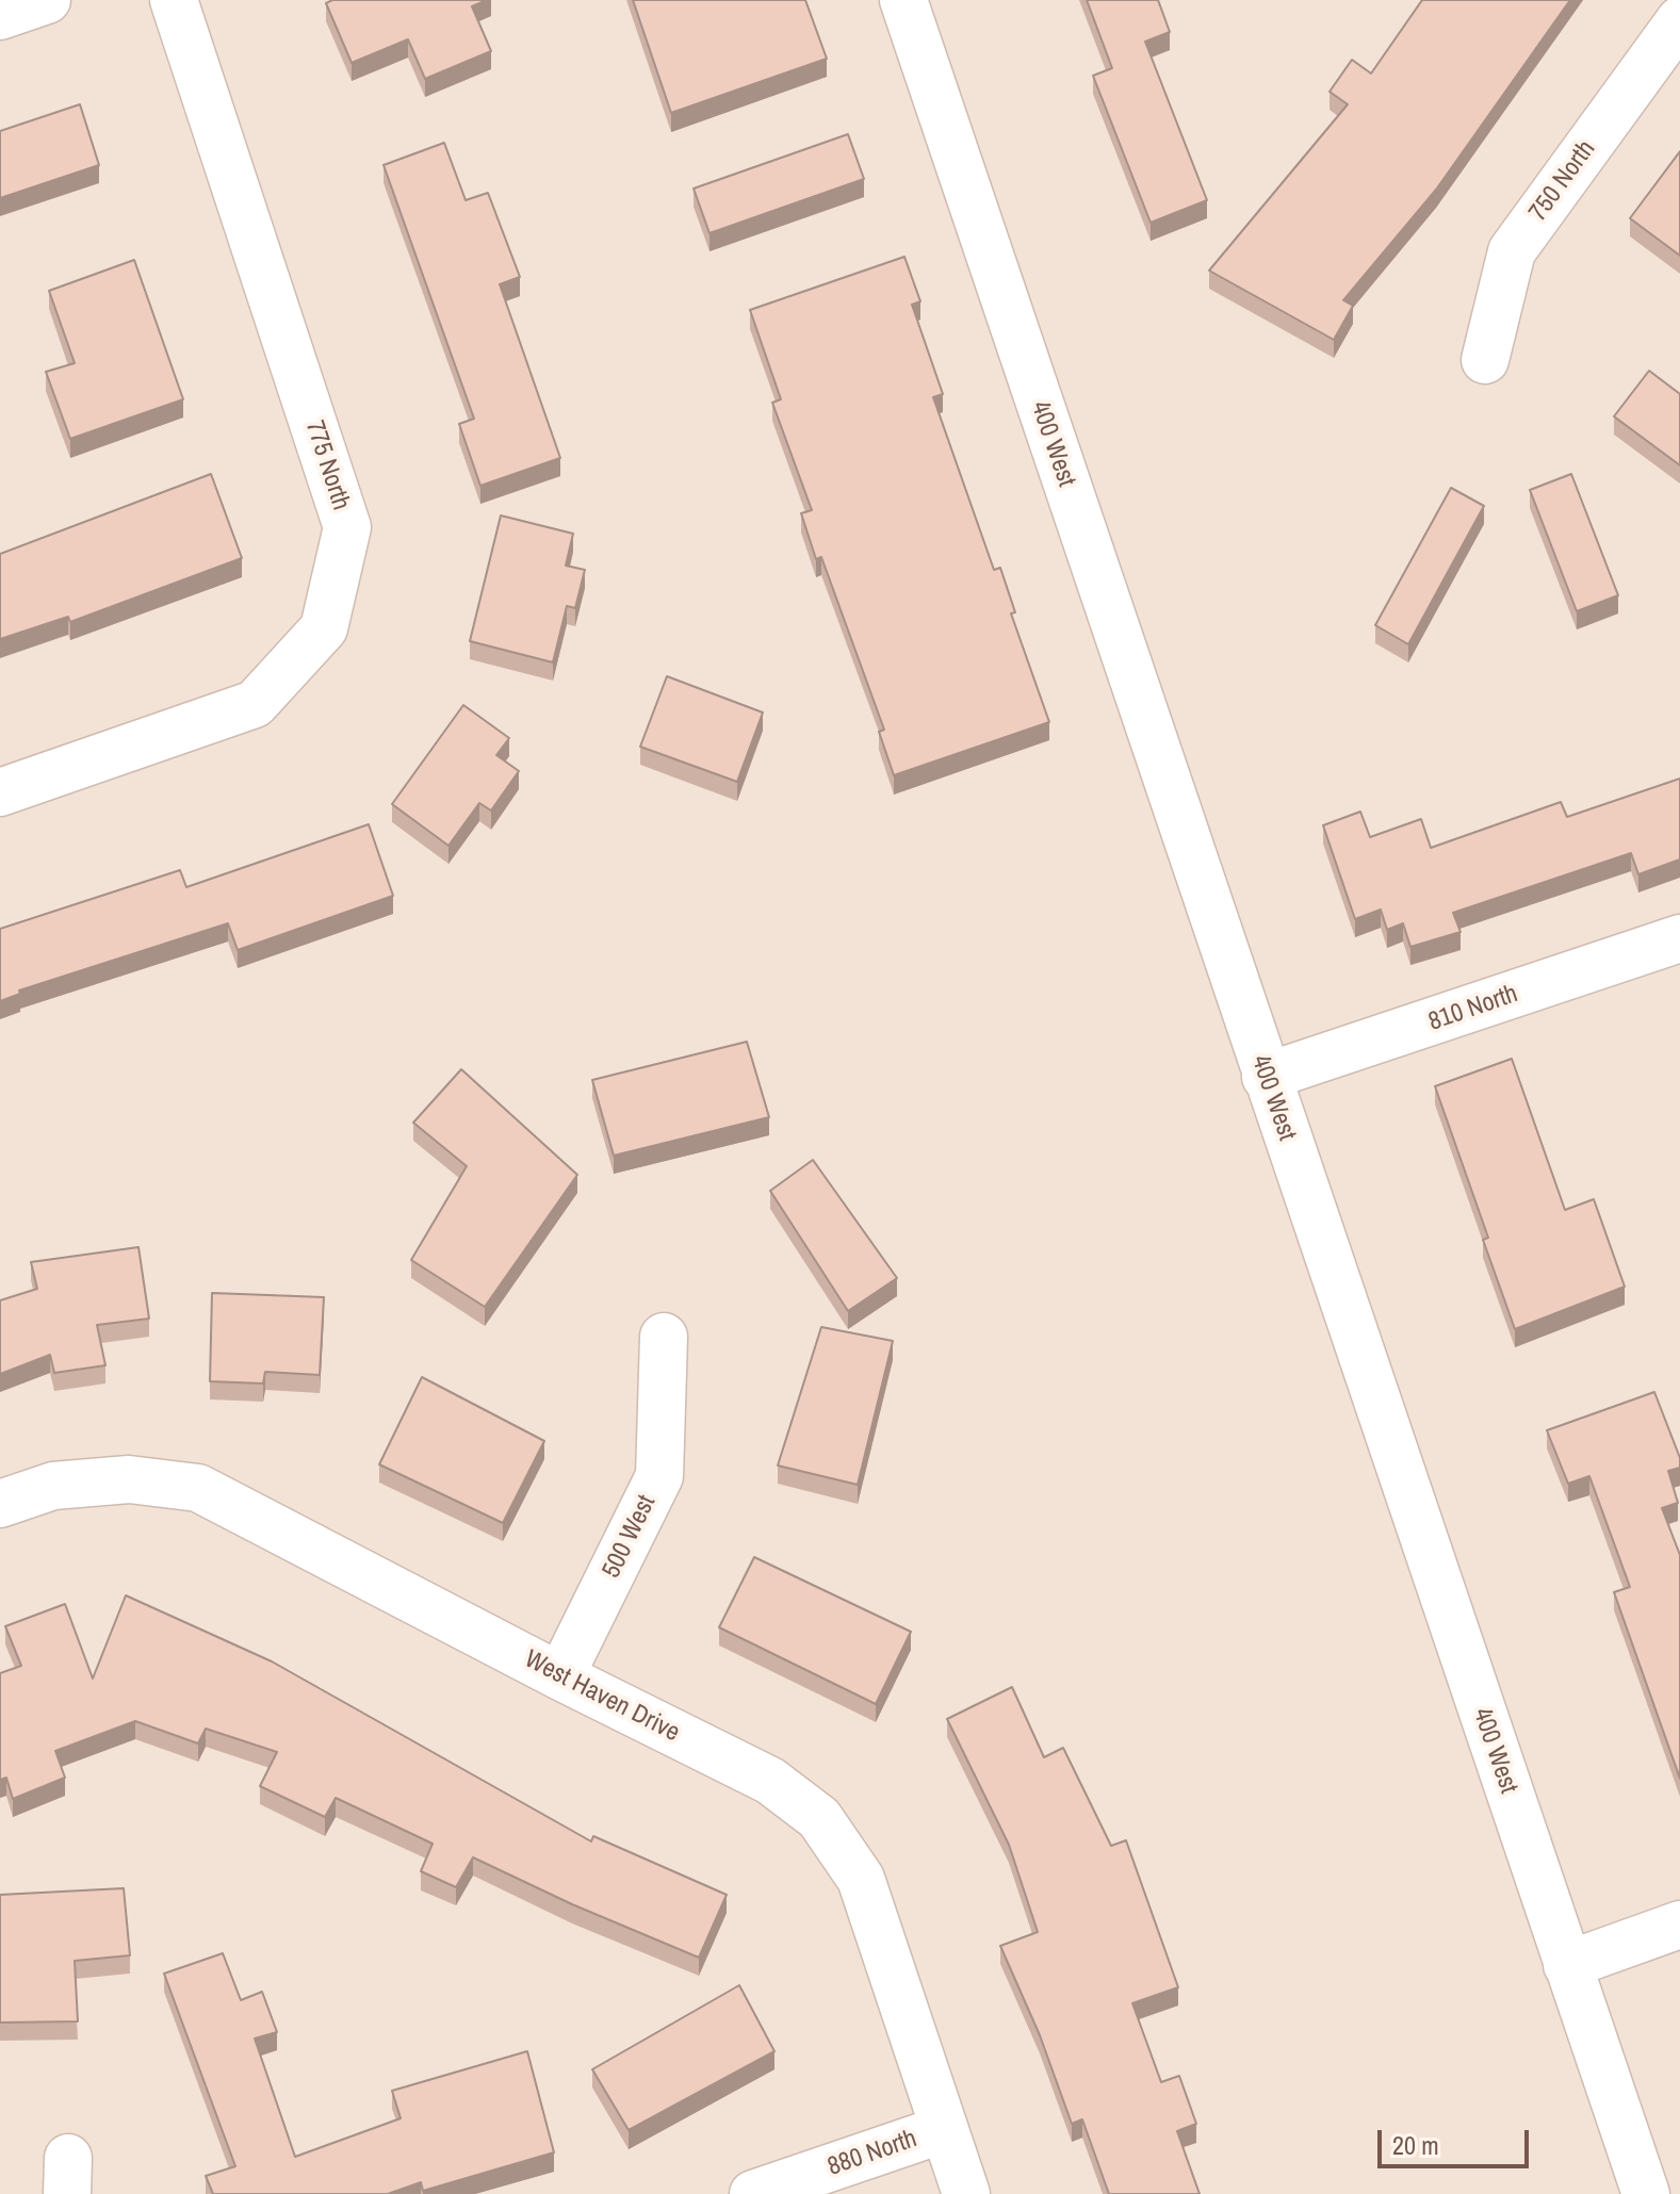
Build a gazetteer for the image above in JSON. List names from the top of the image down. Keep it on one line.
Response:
{"streets":{"street":["750 North","400 West","775 North","810 North","500 West","West Haven Drive","880 North"]},"crossings":[["400 West","810 North"],["500 West","West Haven Drive"],["West Haven Drive","880 North"]],"scale_bar":"20 m"}
